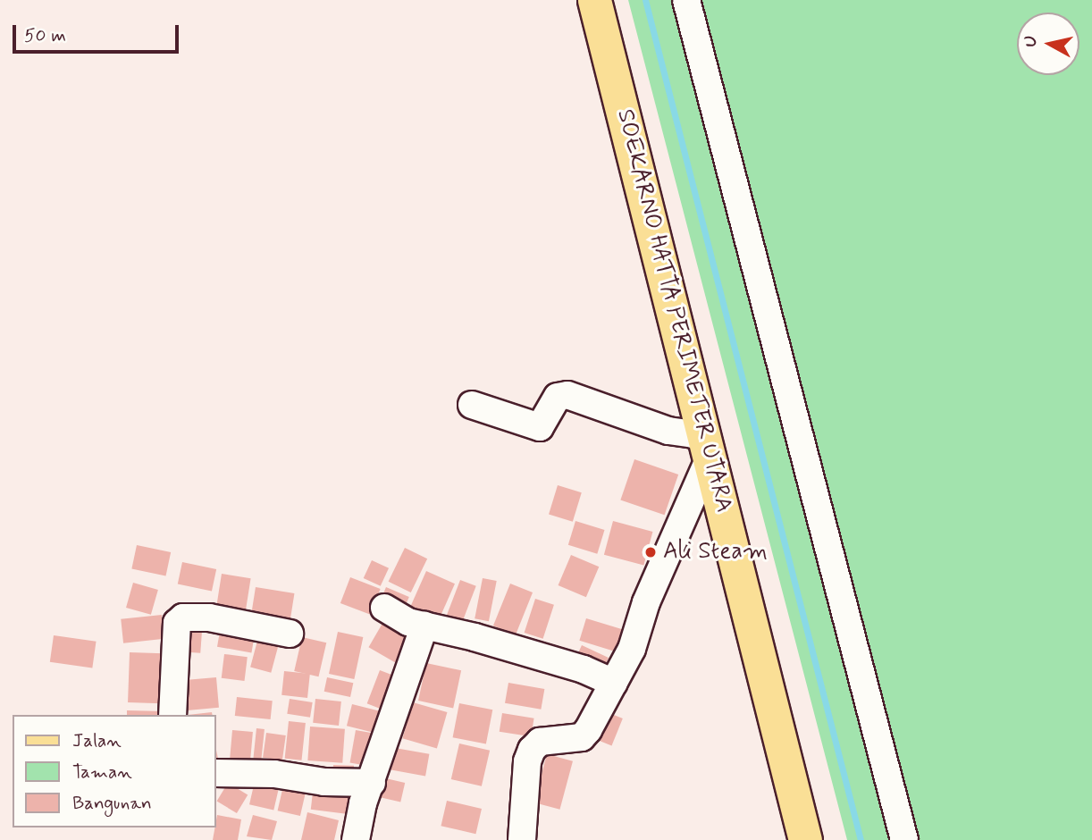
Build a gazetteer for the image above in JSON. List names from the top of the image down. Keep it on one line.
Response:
{"streets":{"main road":["SOEKARNO HATTA PERIMETER UTARA"]},"places":["Ali Steam"],"legend":["Jalan","Taman","Bangunan"],"scale_bar":"50 m","north":"left"}
